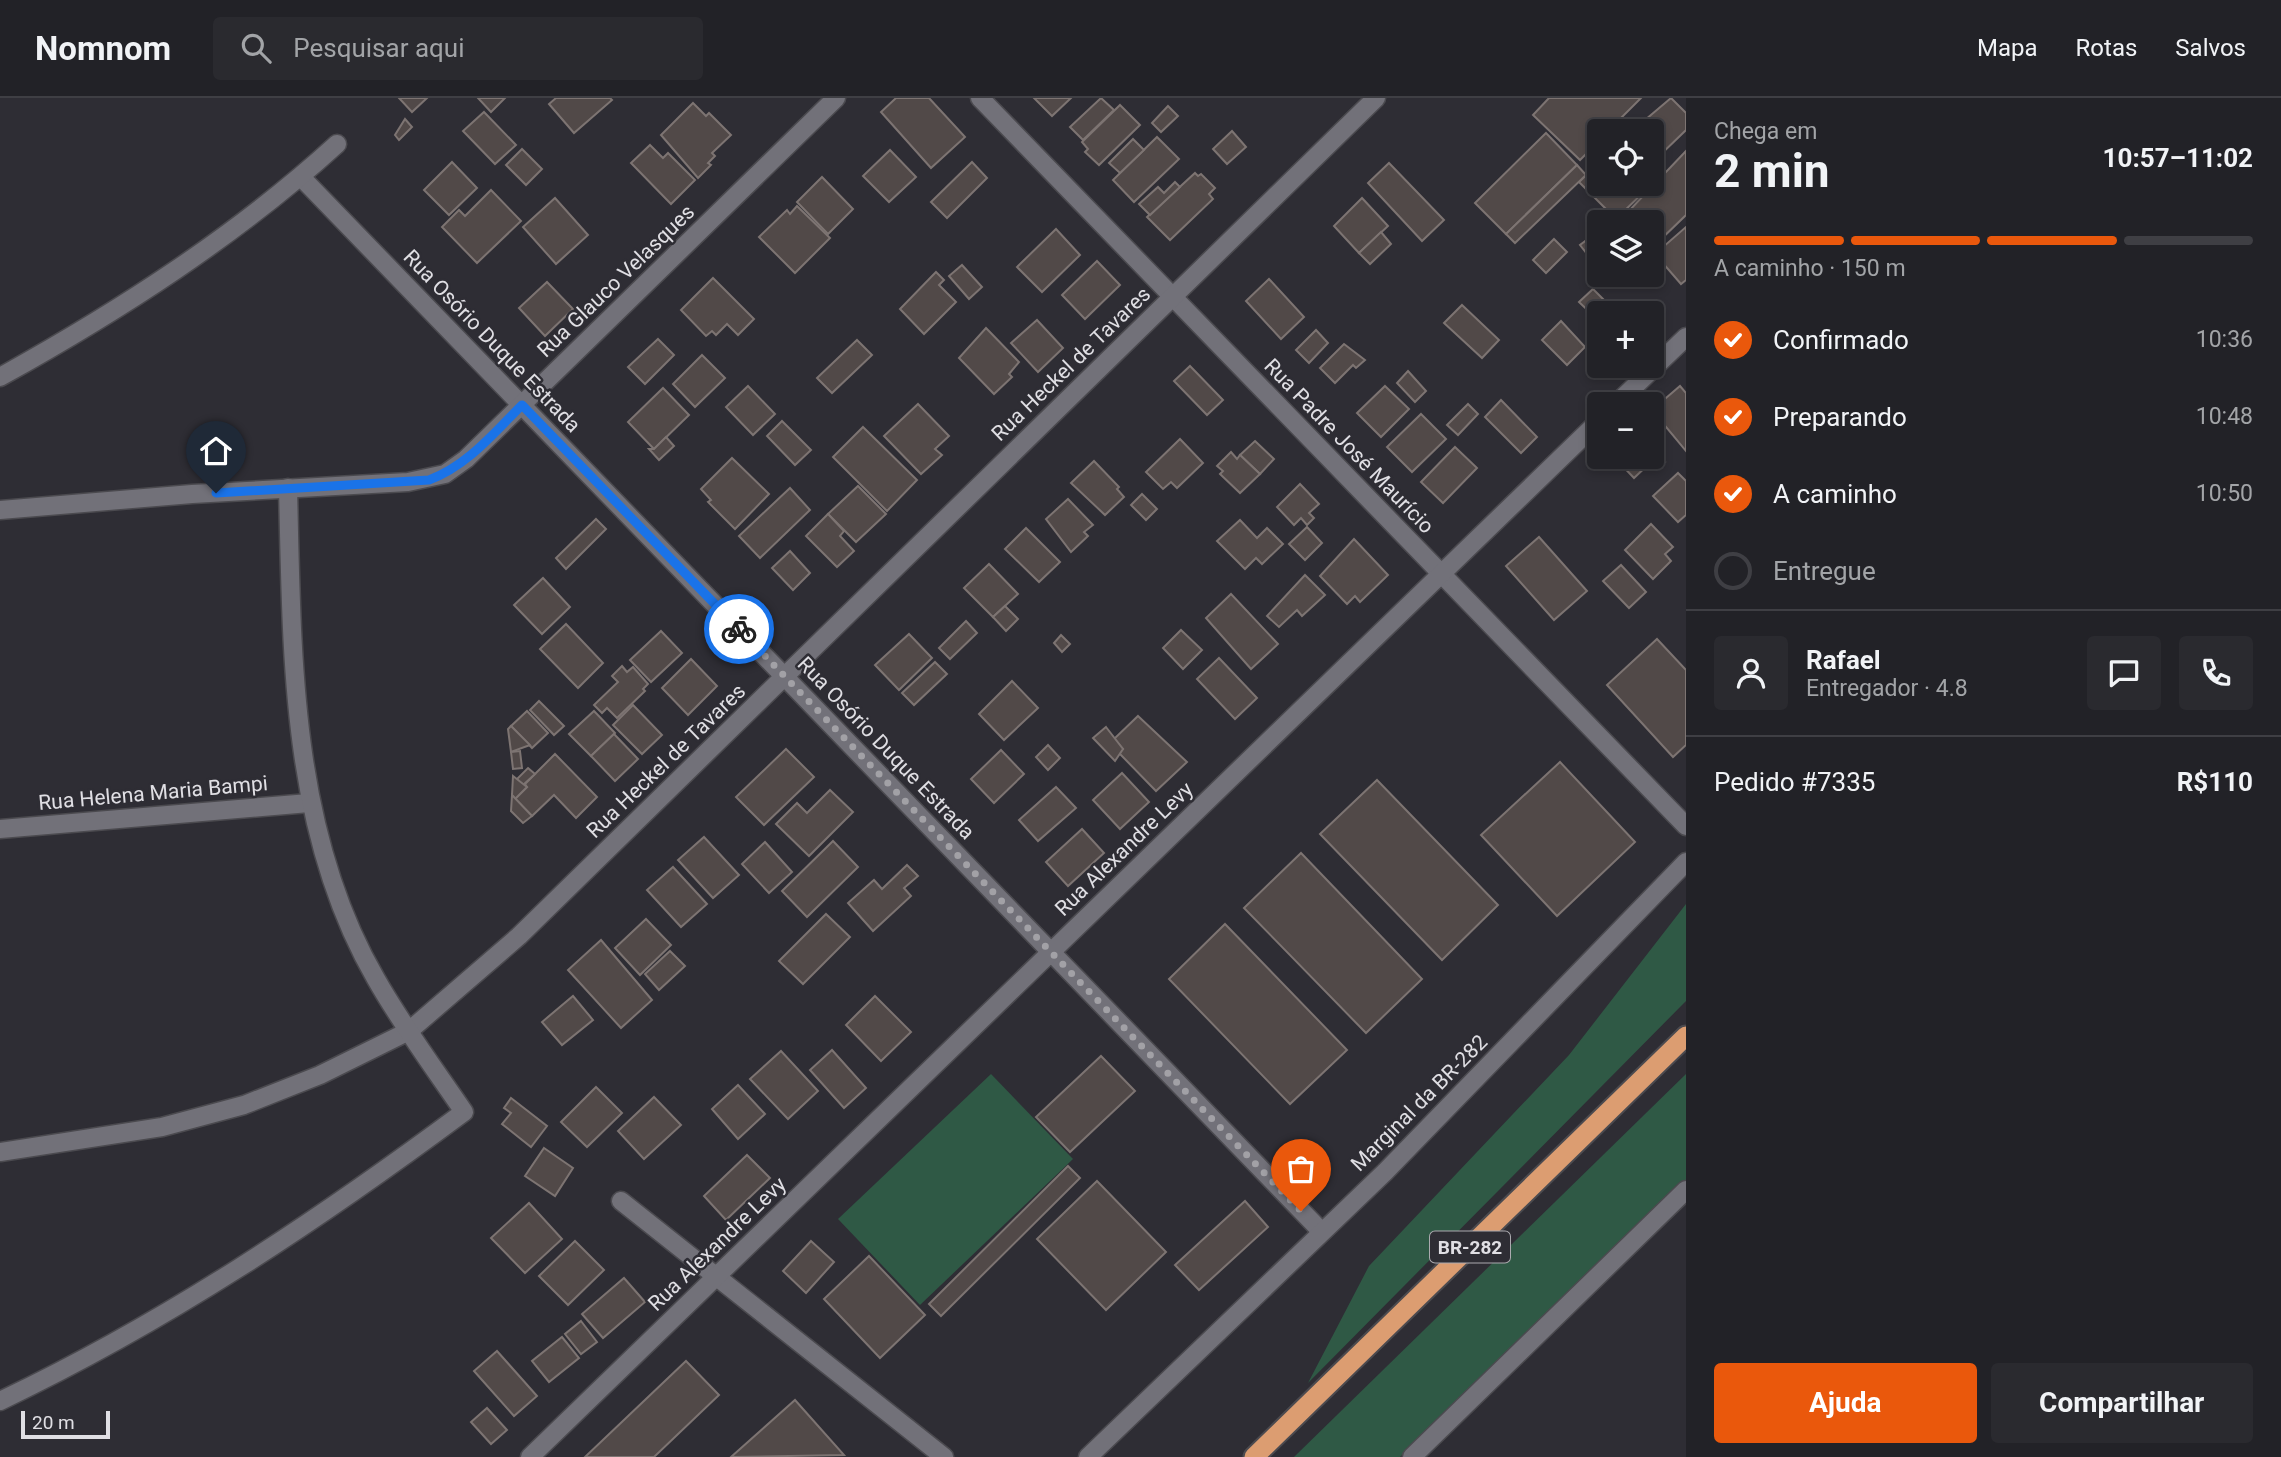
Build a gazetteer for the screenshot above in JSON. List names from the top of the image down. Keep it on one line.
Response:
{"streets":{"highway":["BR-282"],"street":["Rua Glauco Velasques","Rua Osório Duque Estrada","Rua Heckel de Tavares","Rua Padre José Maurício","Rua Helena Maria Bampi","Rua Alexandre Levy","Marginal da BR-282"]},"crossings":[["Rua Glauco Velasques","Rua Osório Duque Estrada"],["Rua Osório Duque Estrada","Rua Heckel de Tavares"],["Rua Osório Duque Estrada","Rua Alexandre Levy"],["Rua Osório Duque Estrada","Marginal da BR-282"],["Rua Heckel de Tavares","Rua Padre José Maurício"],["Rua Padre José Maurício","Rua Alexandre Levy"]],"scale_bar":"20 m","page":{"header":"Nomnom","search":"Pesquisar aqui","nav":["Mapa","Rotas","Salvos"],"heading":["2 min","Chega em","10:57–11:02"],"panel":["Rafael","Entregador · 4.8","Pedido #7335","R$110"],"map_buttons":["+","−"],"bar":"A caminho · 150 m","list":[["Confirmado","10:36"],["Preparando","10:48"],["A caminho","10:50"],"Entregue"],"buttons":["Ajuda","Compartilhar"],"scale":"20 m"}}
